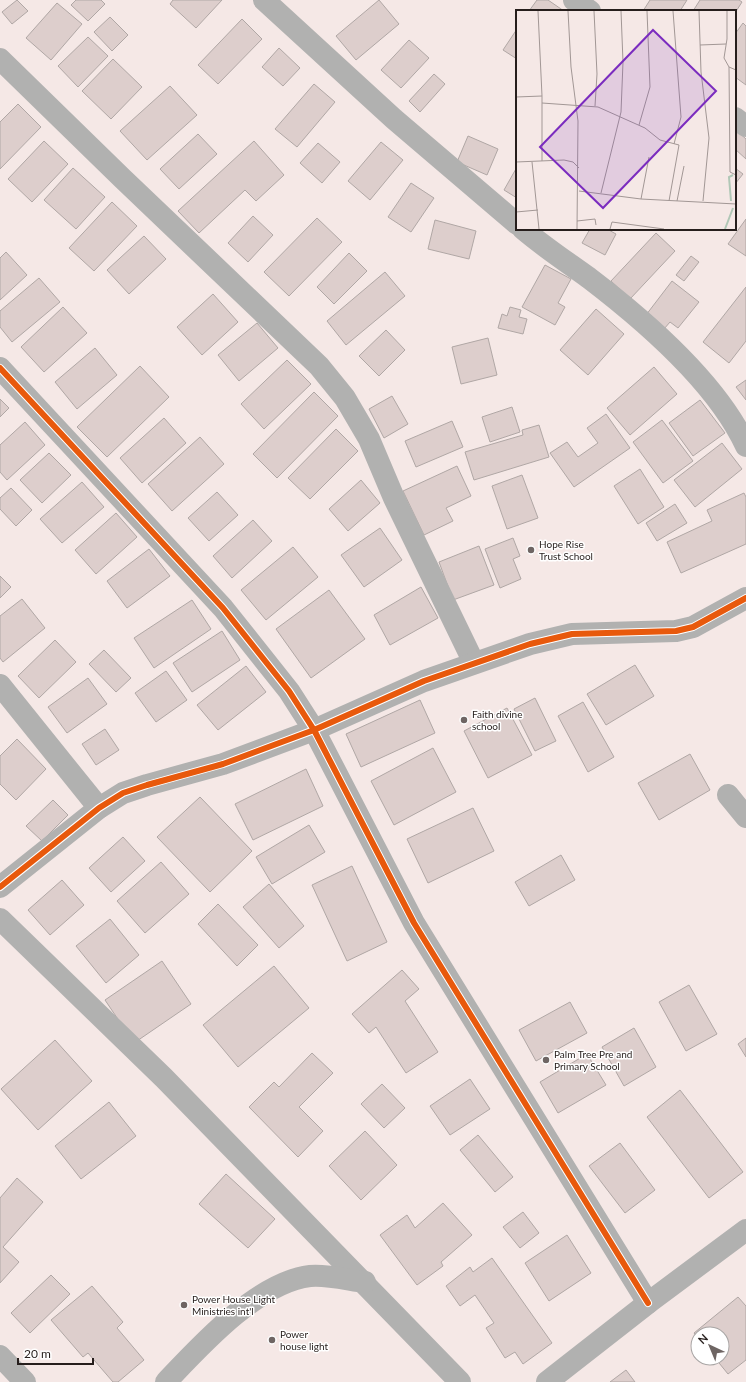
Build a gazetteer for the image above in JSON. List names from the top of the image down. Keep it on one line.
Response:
{"places":["Hope Rise Trust School","Faith divine school","Palm Tree Pre and Primary School","Power House Light Ministries int'l","Power house light"],"scale_bar":"20 m","north":"top left"}
